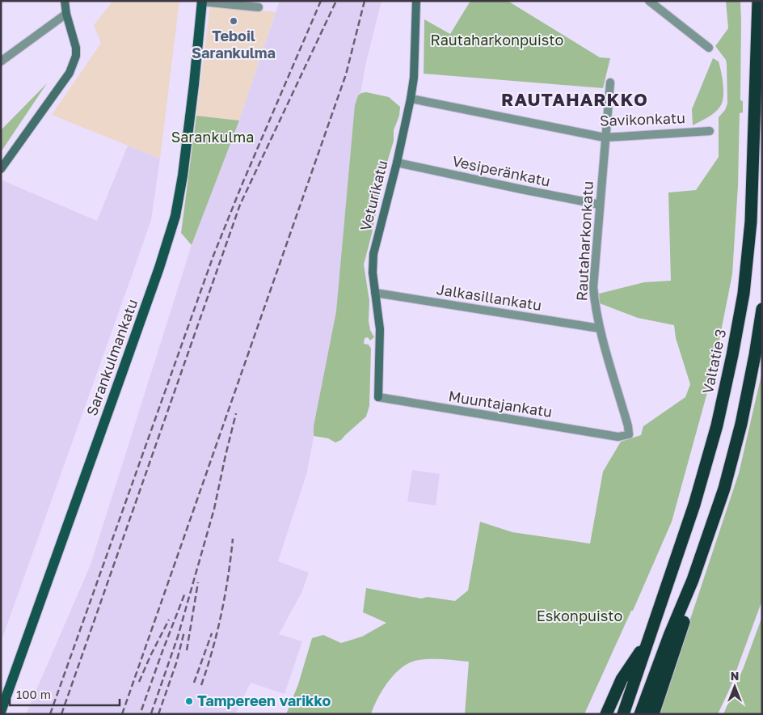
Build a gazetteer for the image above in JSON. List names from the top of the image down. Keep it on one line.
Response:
{"streets":{"highway":["Valtatie 3"],"main road":["Sarankulmankatu"],"street":["Savikonkatu","Vesiperänkatu","Veturikatu","Rautaharkonkatu","Jalkasillankatu","Muuntajankatu"]},"crossings":[["Savikonkatu","Veturikatu"],["Savikonkatu","Rautaharkonkatu"],["Vesiperänkatu","Veturikatu"],["Vesiperänkatu","Rautaharkonkatu"],["Veturikatu","Jalkasillankatu"],["Veturikatu","Muuntajankatu"],["Rautaharkonkatu","Jalkasillankatu"],["Rautaharkonkatu","Muuntajankatu"]],"districts":["RAUTAHARKKO"],"parks":["Rautaharkonpuisto","Sarankulma","Eskonpuisto"],"places":["Teboil Sarankulma","Tampereen varikko"],"scale_bar":"100 m","north":"top"}
